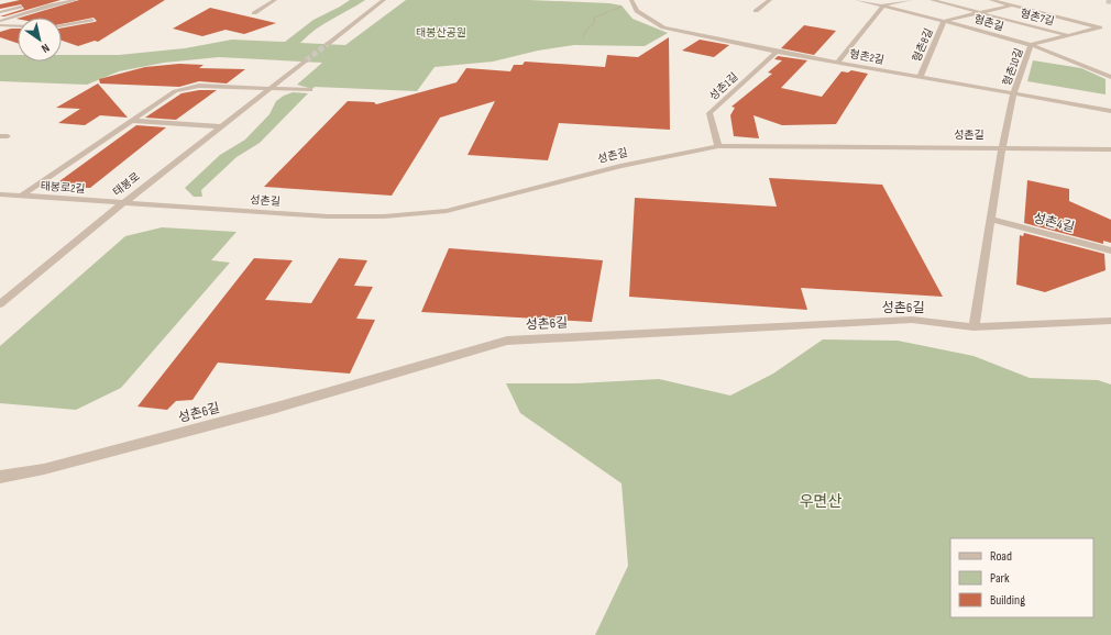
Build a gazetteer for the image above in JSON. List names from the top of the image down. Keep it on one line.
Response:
{"streets":{"street":["형촌7길","형촌길","형촌8길","형촌2길","형촌10길","성촌1길","성촌길","태봉로","태봉로2길","성촌4길","성촌6길"]},"crossings":[["형촌7길","형촌길"],["형촌7길","형촌8길"],["형촌길","형촌8길"],["형촌길","형촌10길"],["형촌8길","형촌2길"],["형촌2길","형촌10길"],["형촌2길","성촌1길"],["형촌10길","성촌길"],["성촌1길","성촌길"],["성촌길","태봉로"],["성촌길","태봉로2길"],["태봉로","태봉로2길"]],"parks":["태봉산공원","우면산"],"legend":["Road","Park","Building"],"north":"bottom right"}
